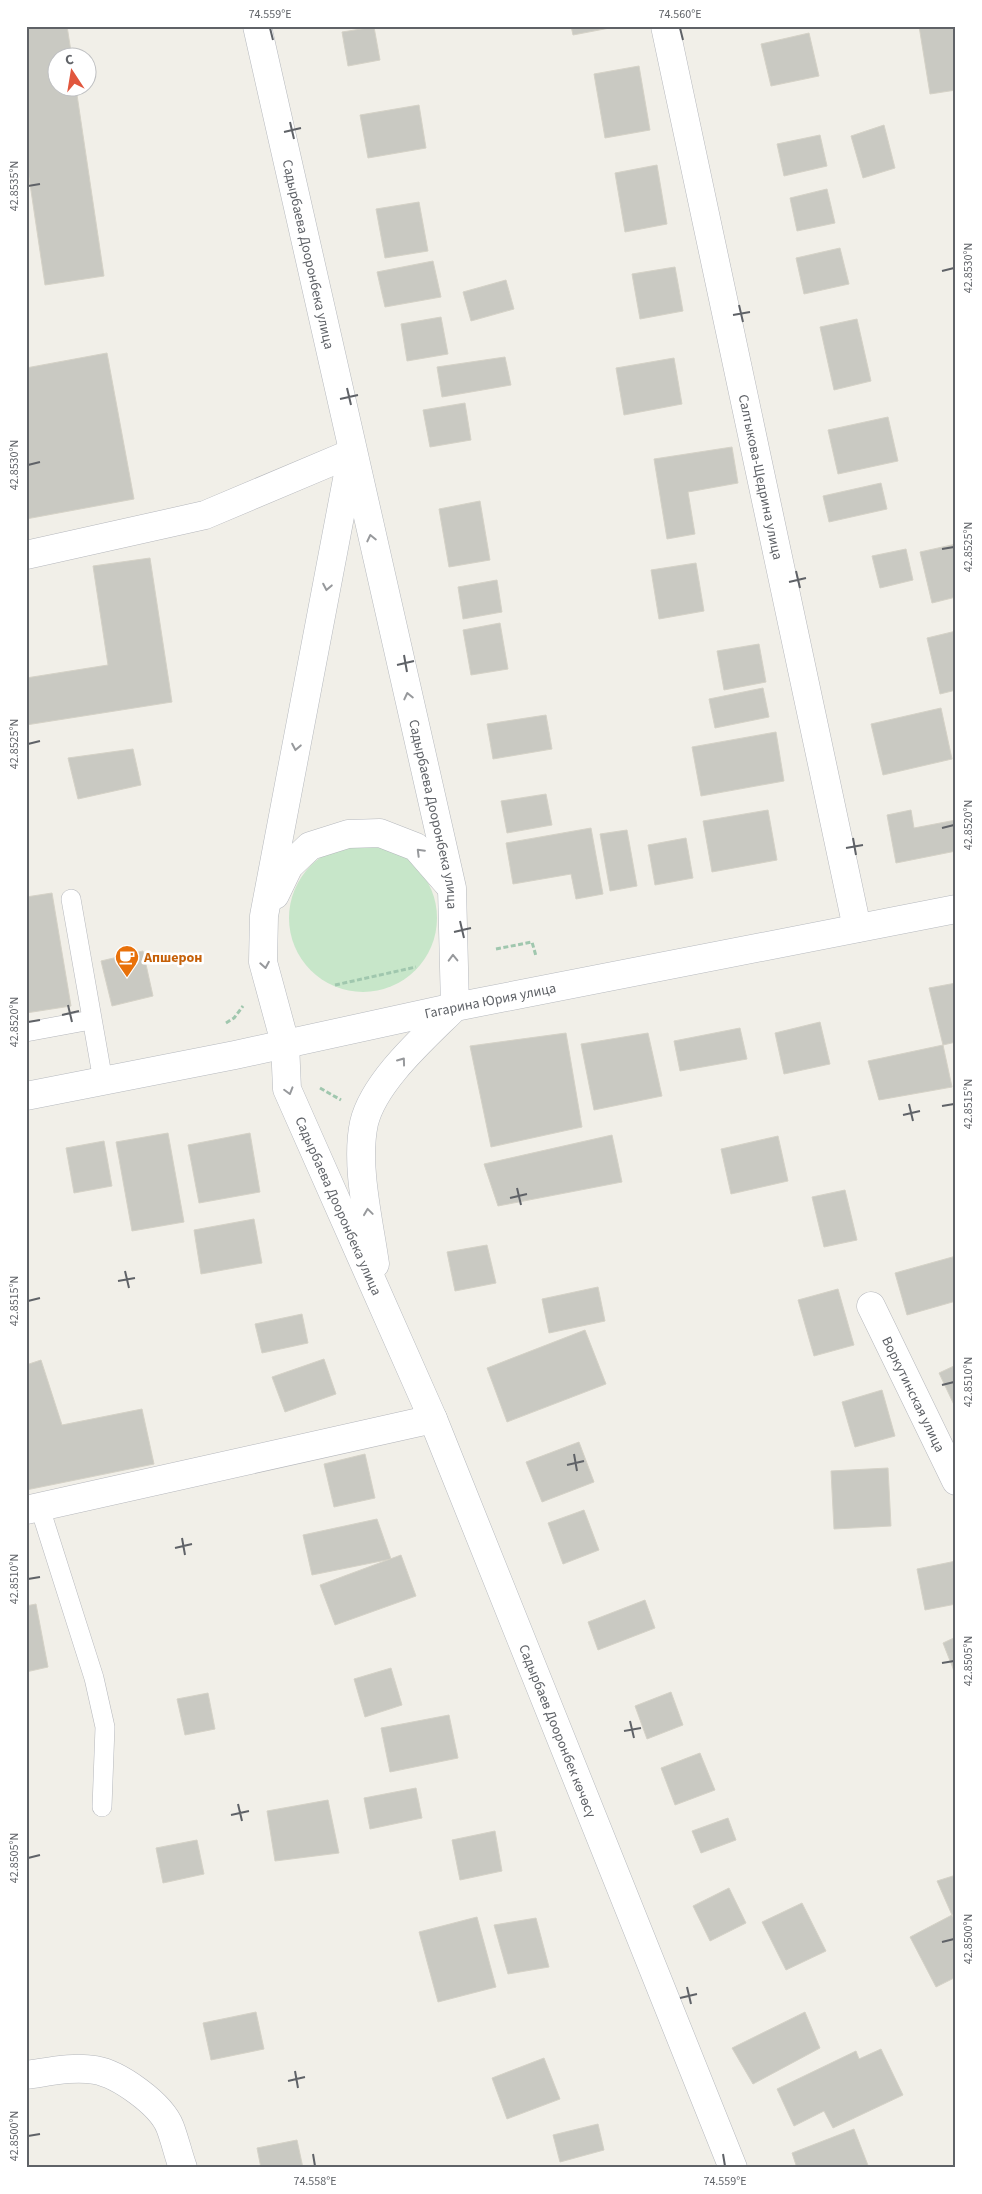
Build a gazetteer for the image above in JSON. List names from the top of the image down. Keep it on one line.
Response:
{"streets":{"main road":["Садырбаева Дооронбека улица","Салтыкова-Щедрина улица","Гагарина Юрия улица","Воркутинская улица","Садырбаев Дооронбек көчөсү"]},"crossings":[["Садырбаева Дооронбека улица","Гагарина Юрия улица"],["Садырбаева Дооронбека улица","Садырбаев Дооронбек көчөсү"],["Салтыкова-Щедрина улица","Гагарина Юрия улица"]],"places":{"cafe":["Апшерон"]},"north":"top","coordinates":["74.559°E","74.560°E","42.8535°N","42.8530°N","42.8525°N","42.8520°N","42.8515°N","42.8510°N","42.8505°N","42.8500°N","74.558°E"]}
